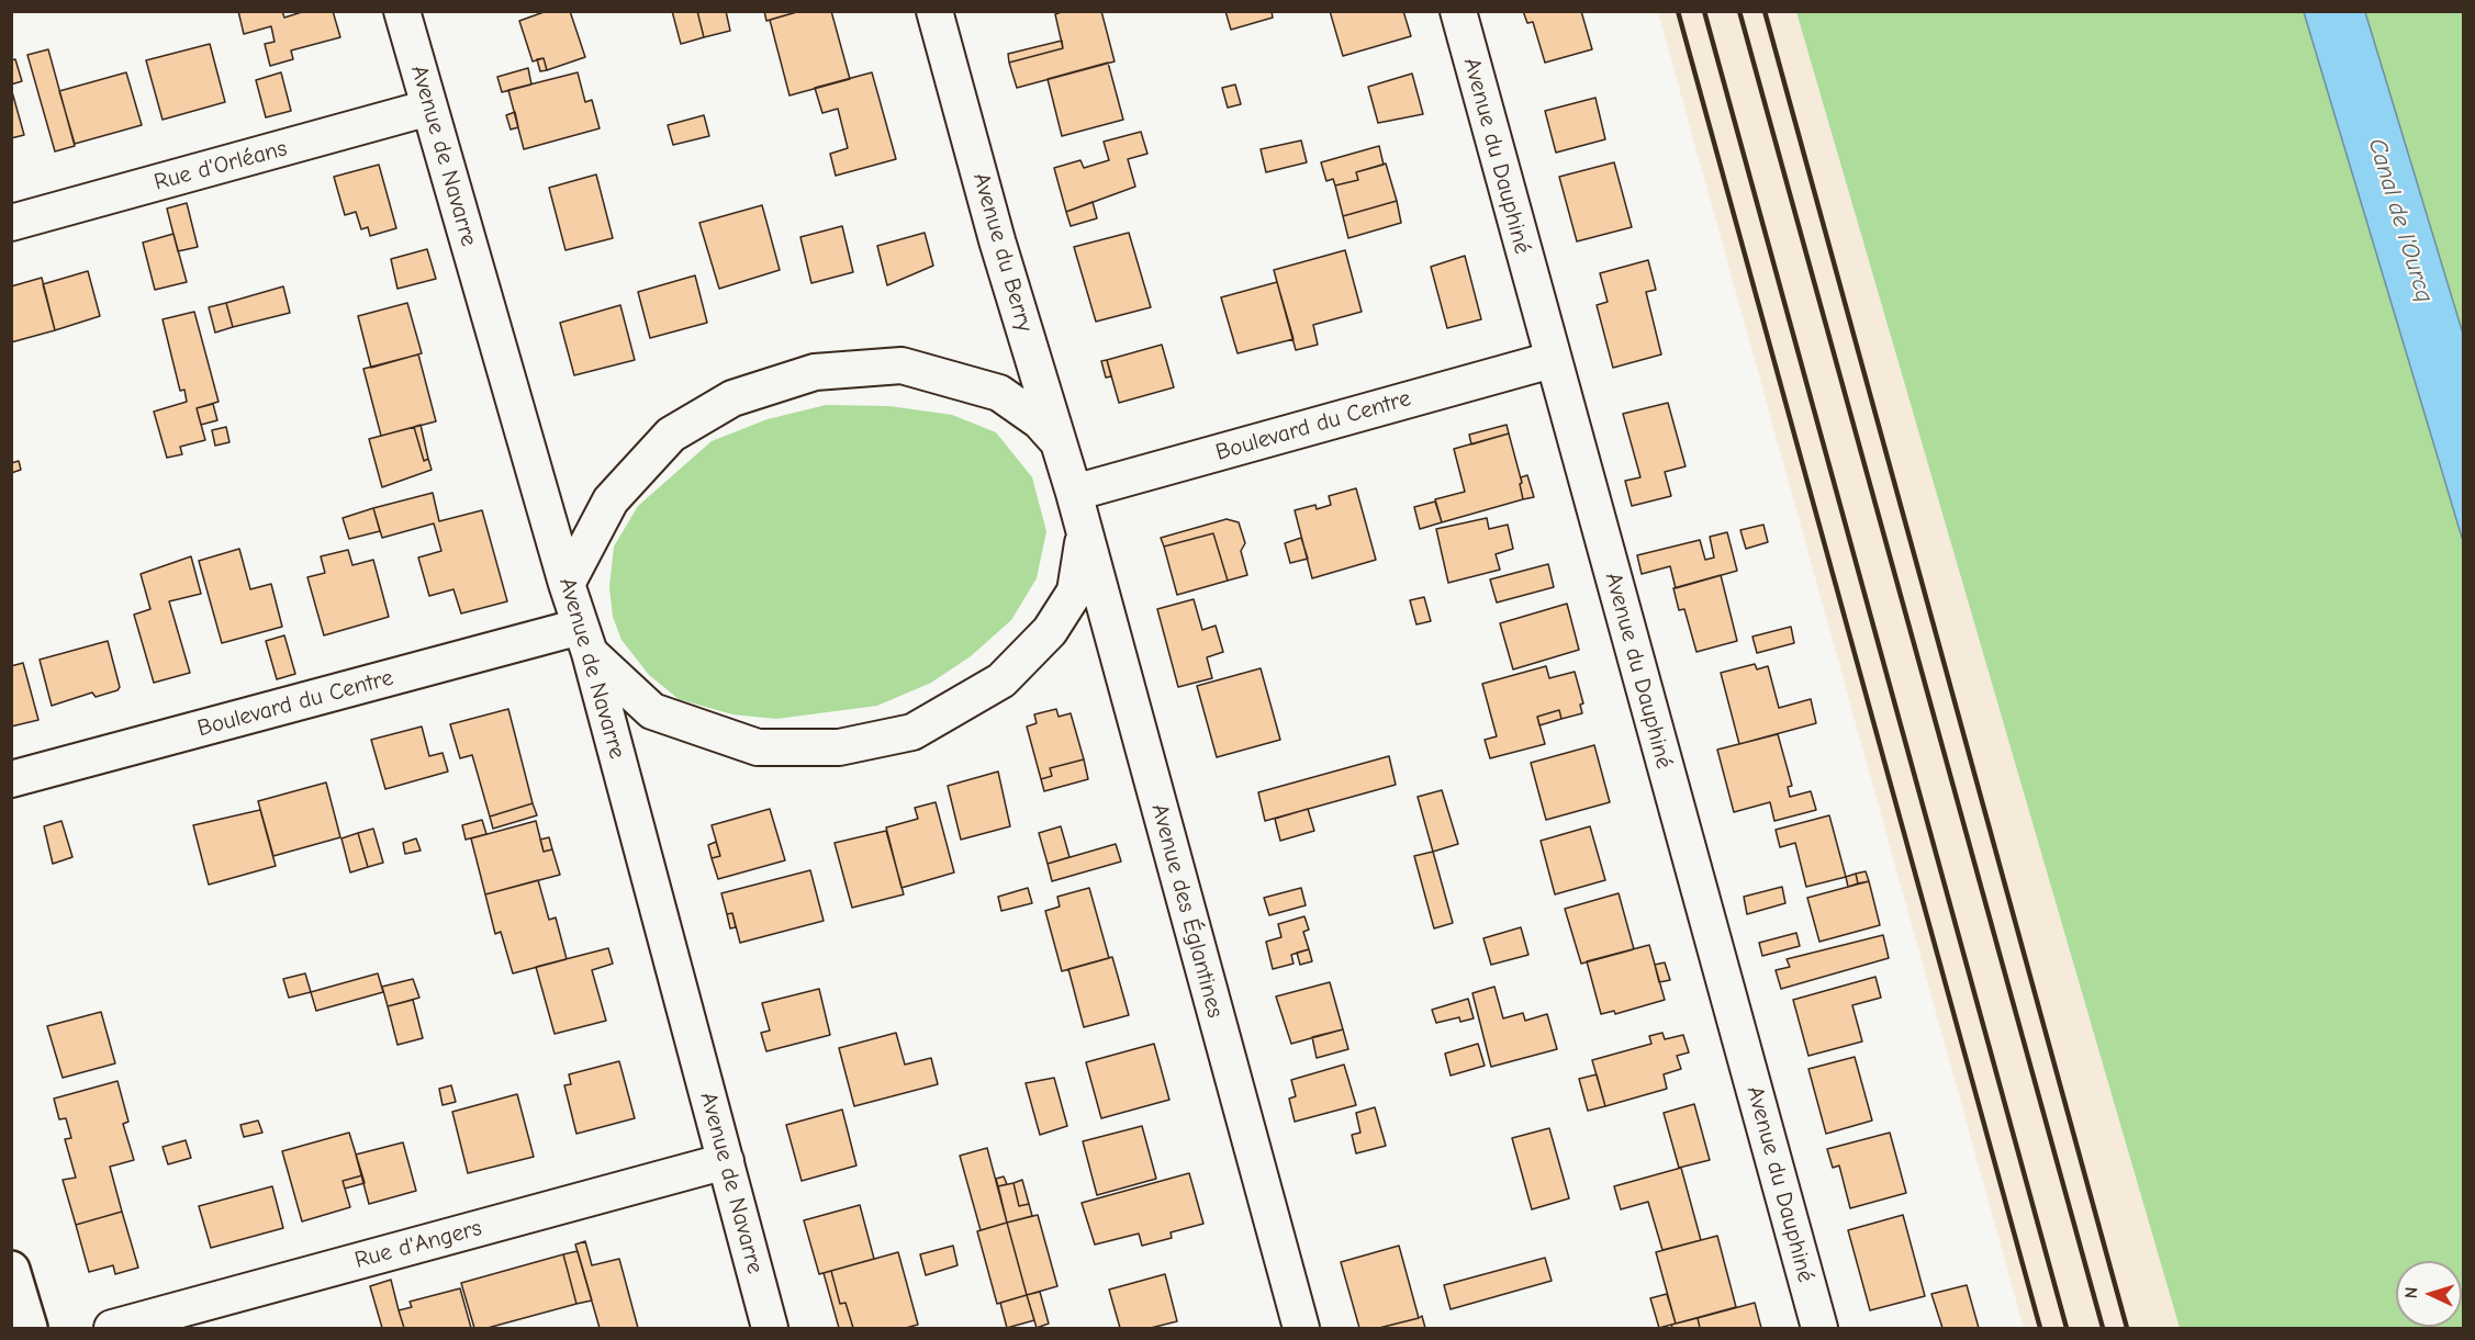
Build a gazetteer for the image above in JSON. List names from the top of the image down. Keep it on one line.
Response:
{"streets":{"street":["Avenue de Navarre","Avenue du Dauphiné","Rue d'Orléans","Avenue du Berry","Boulevard du Centre","Avenue des Églantines","Rue d'Angers"]},"crossings":[["Avenue de Navarre","Rue d'Orléans"],["Avenue de Navarre","Boulevard du Centre"],["Avenue de Navarre","Rue d'Angers"],["Avenue du Dauphiné","Boulevard du Centre"],["Avenue du Berry","Boulevard du Centre"],["Avenue du Berry","Avenue des Églantines"],["Boulevard du Centre","Avenue des Églantines"]],"water":["Canal de l'Ourcq"],"north":"left"}
